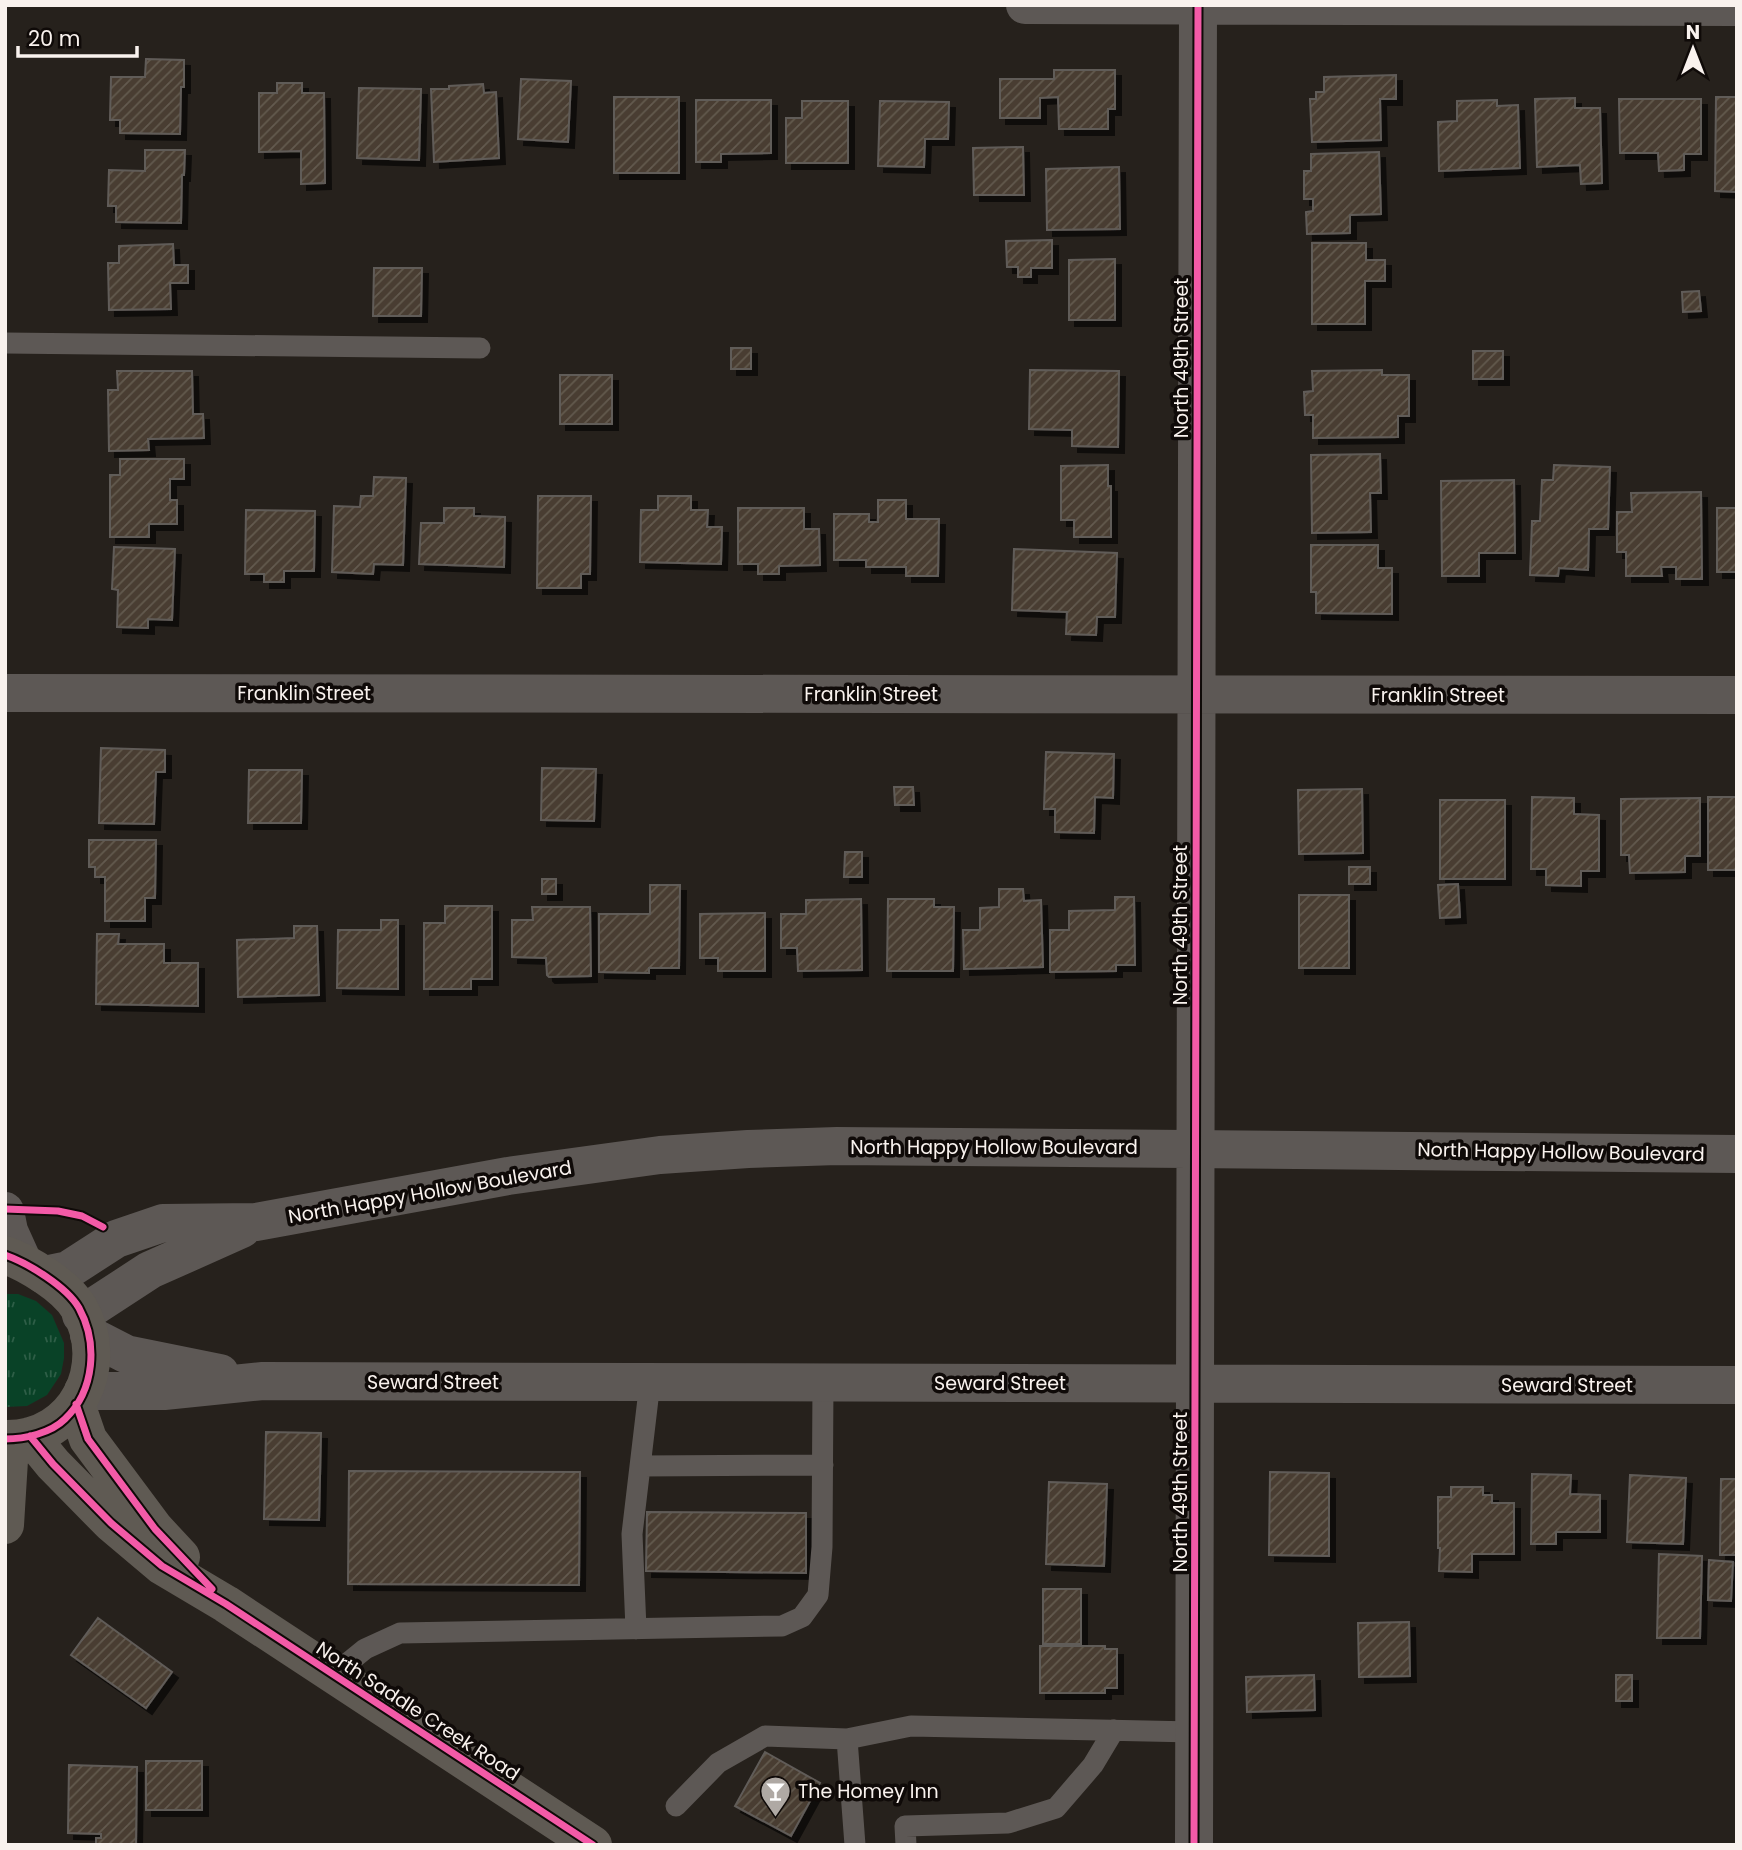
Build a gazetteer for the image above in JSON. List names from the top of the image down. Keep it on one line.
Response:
{"streets":{"main road":["North Saddle Creek Road"],"street":["North 49th Street","Franklin Street","North Happy Hollow Boulevard","Seward Street"]},"crossings":[["North 49th Street","Franklin Street"],["North 49th Street","North Happy Hollow Boulevard"],["North 49th Street","Seward Street"],["North Happy Hollow Boulevard","Seward Street"],["Seward Street","North Saddle Creek Road"]],"places":{"bar":["The Homey Inn"]},"scale_bar":"20 m","north":"top"}
